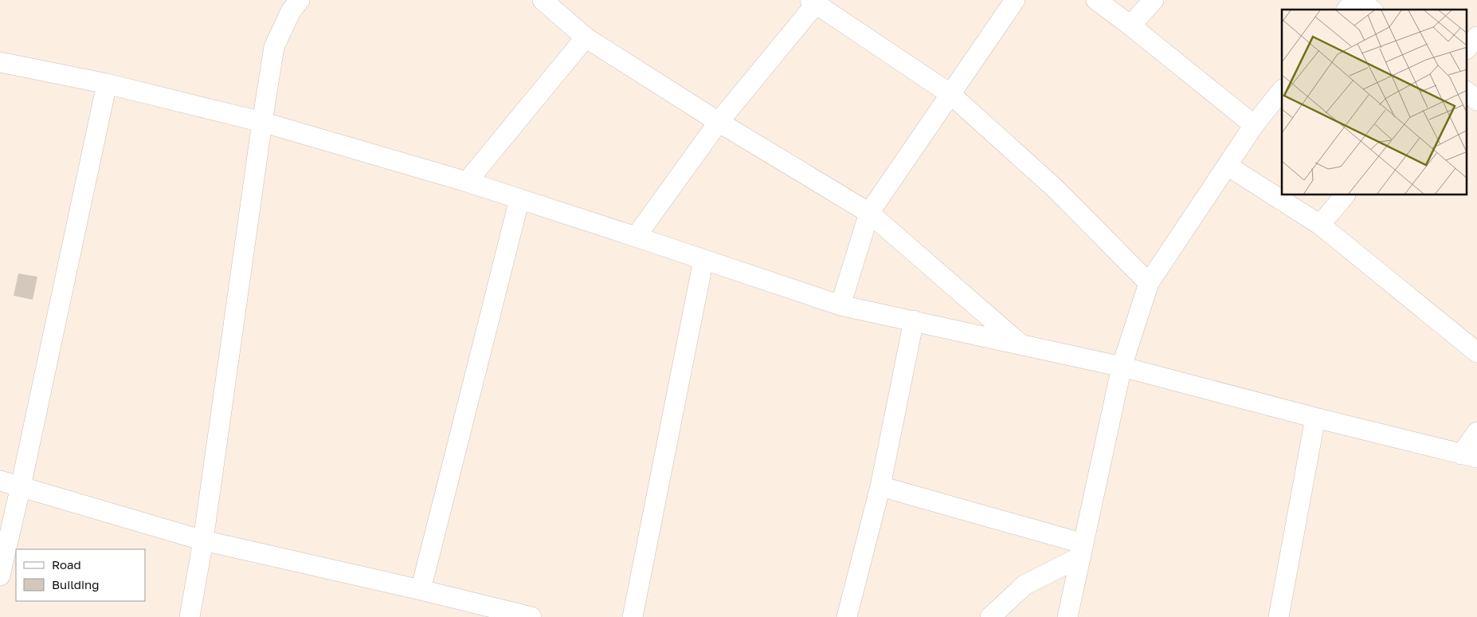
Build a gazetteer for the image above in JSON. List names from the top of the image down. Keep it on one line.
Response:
{"legend":["Road","Building"]}
